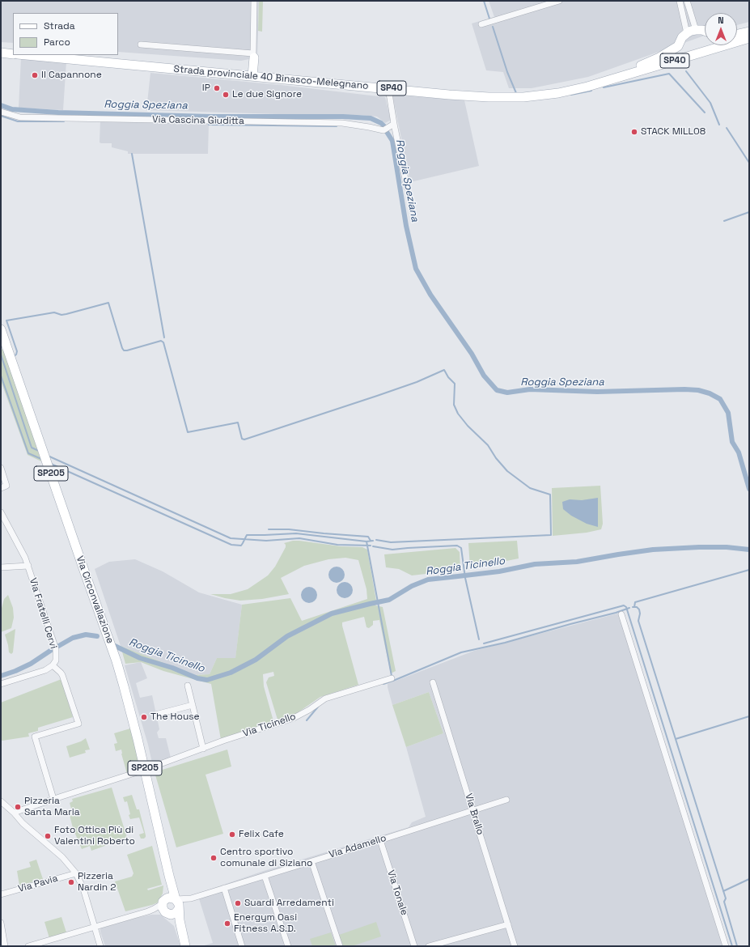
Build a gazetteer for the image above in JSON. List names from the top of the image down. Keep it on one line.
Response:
{"streets":{"main road":["SP40","Strada provinciale 40 Binasco-Melegnano","SP205","Via Circonvallazione"],"street":["Via Cascina Giuditta","Via Fratelli Cervi","Via Ticinello","Via Brallo","Via Adamello","Via Pavia","Via Tonale"]},"crossings":[["SP205","Via Circonvallazione"],["SP205","Via Adamello"],["Via Circonvallazione","Via Ticinello"],["Via Brallo","Via Adamello"],["Via Adamello","Via Tonale"]],"water":["Roggia Speziana","Roggia Ticinello"],"places":["Il Capannone","IP","Le due Signore","STACK MILL08","The House","Pizzeria Santa Maria","Felix Cafe","Foto Ottica Più di Valentini Roberto","Centro sportivo comunale di Siziano","Pizzeria Nardin 2","Suardi Arredamenti","Energym Oasi Fitness A.S.D."],"legend":["Strada","Parco"],"north":"top"}
